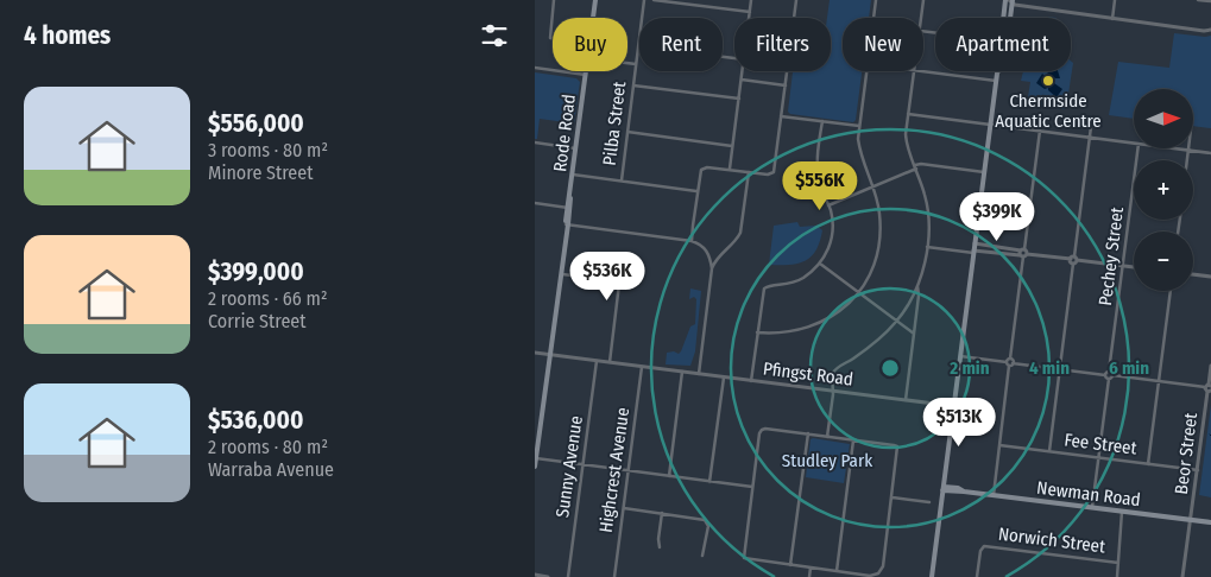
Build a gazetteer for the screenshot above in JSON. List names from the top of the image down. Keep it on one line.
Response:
{"streets":{"main road":["Rode Road","Newman Road"],"street":["Pilba Street","Pechey Street","Pfingst Road","Fee Street","Beor Street","Sunny Avenue","Highcrest Avenue","Norwich Street"]},"crossings":[["Rode Road","Pfingst Road"],["Pechey Street","Fee Street"],["Pechey Street","Newman Road"],["Pfingst Road","Sunny Avenue"],["Pfingst Road","Highcrest Avenue"],["Fee Street","Beor Street"],["Beor Street","Newman Road"]],"parks":["Studley Park"],"places":["Chermside Aquatic Centre"],"north":"right","page":{"heading":"4 homes","chip":["Buy","Rent","Filters","New","Apartment"],"list":[{"name":"$556,000","note":"3 rooms · 80 m² · Minore Street"},{"name":"$399,000","note":"2 rooms · 66 m² · Corrie Street"},{"name":"$536,000","note":"2 rooms · 80 m² · Warraba Avenue"}],"map_buttons":["+","−"],"price":["$556K","$399K","$536K","$513K"]},"rings":["2 min","4 min","6 min"]}
